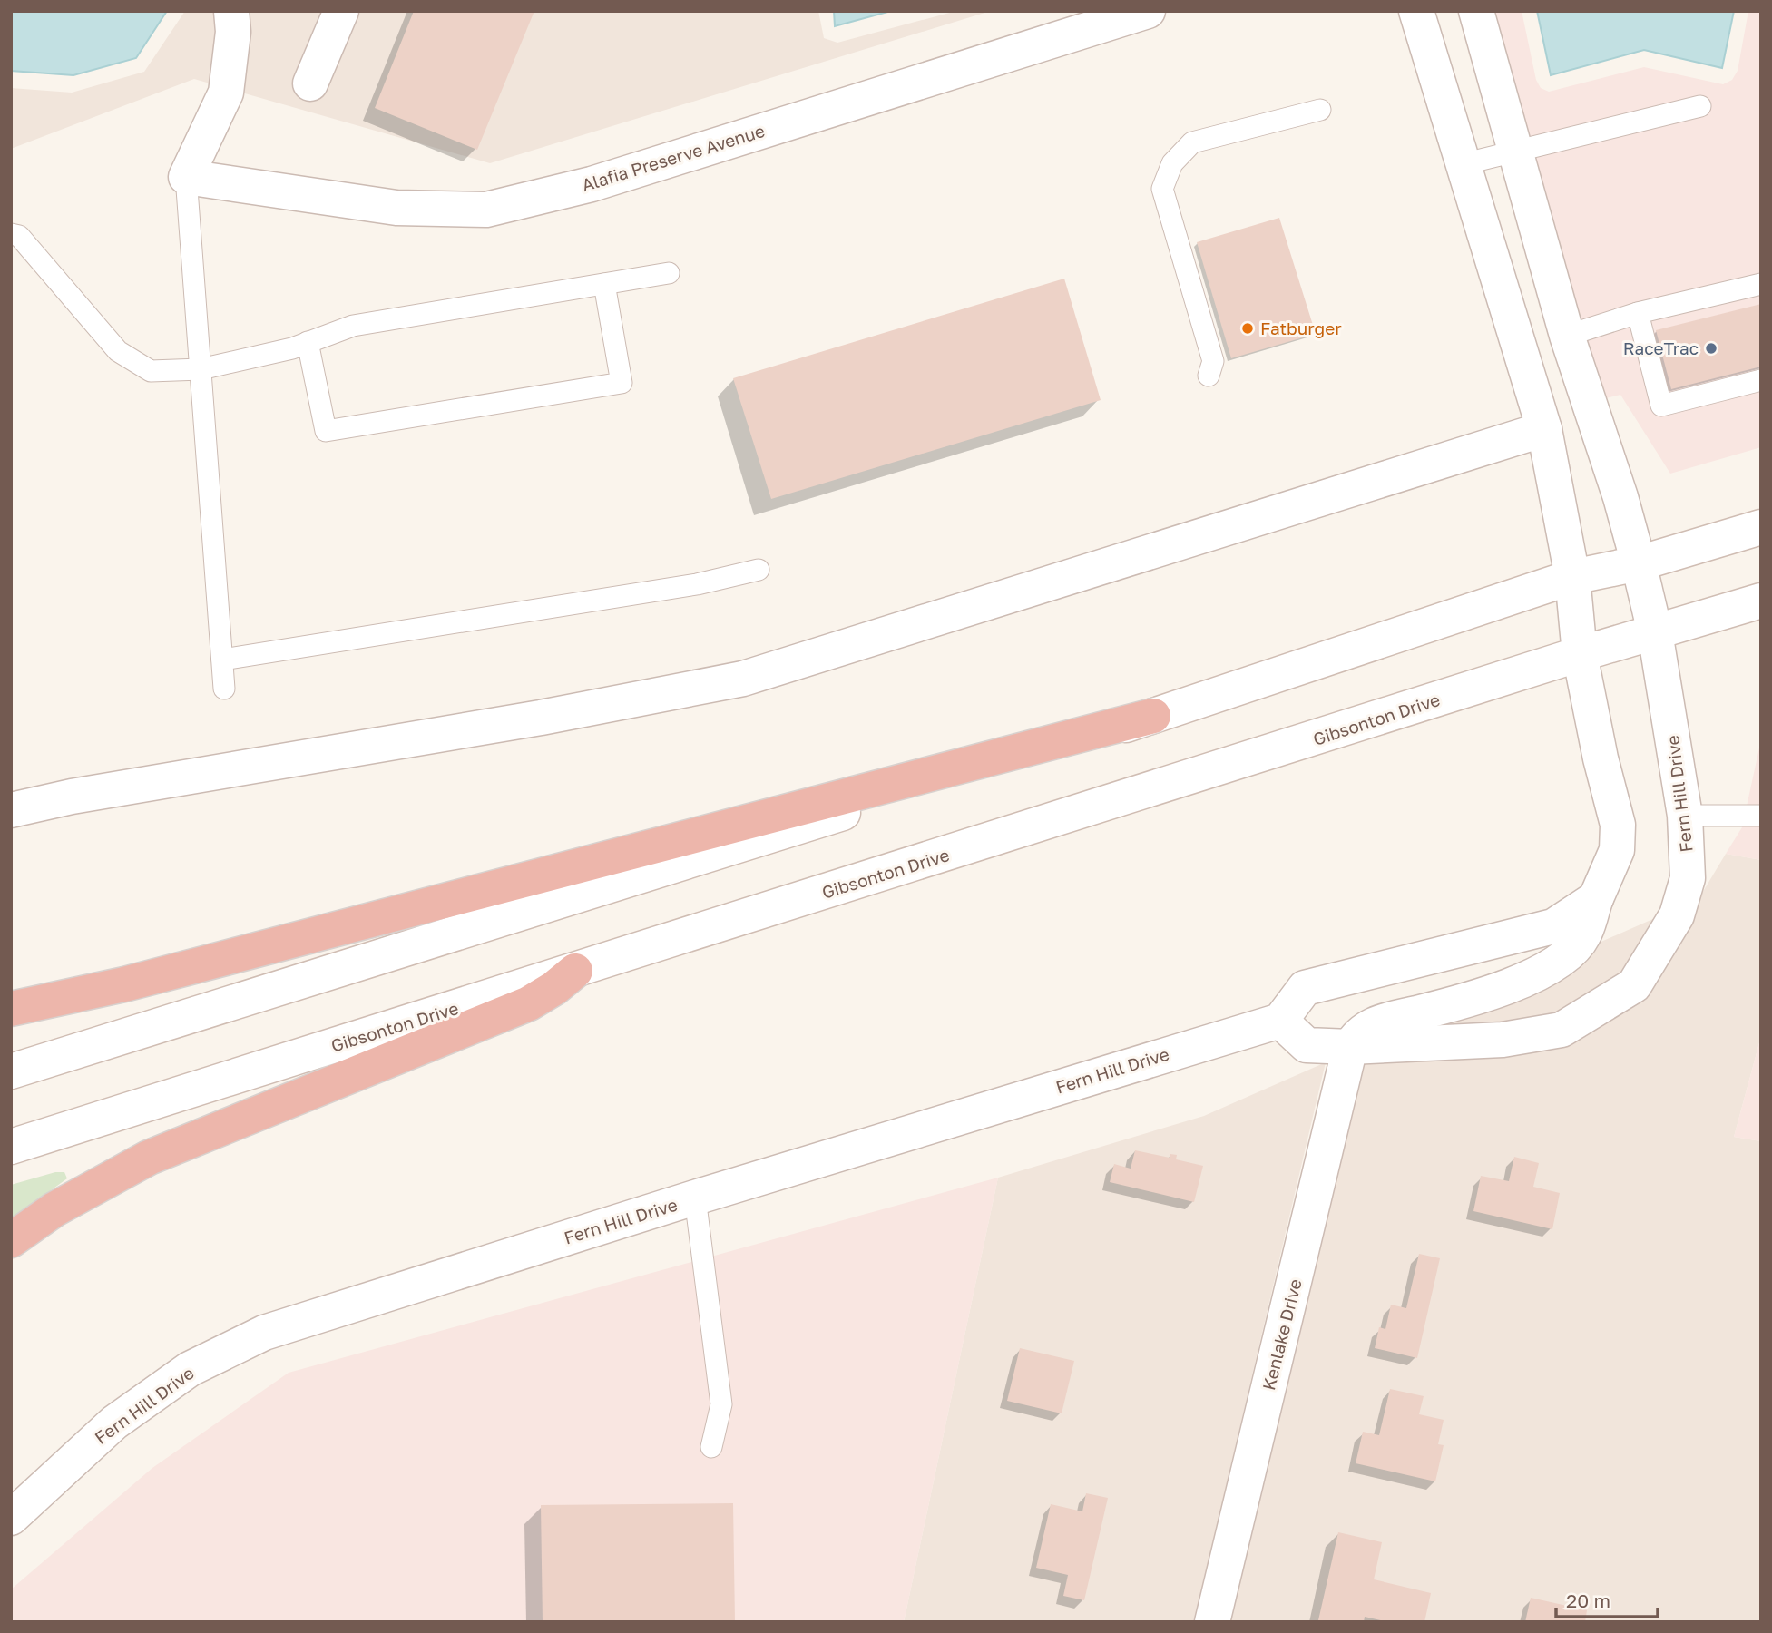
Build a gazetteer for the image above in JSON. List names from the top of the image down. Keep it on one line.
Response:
{"streets":{"street":["Alafia Preserve Avenue","Gibsonton Drive","Fern Hill Drive","Kenlake Drive"]},"crossings":[["Gibsonton Drive","Fern Hill Drive"],["Fern Hill Drive","Kenlake Drive"]],"places":["Fatburger","RaceTrac"],"scale_bar":"20 m"}
